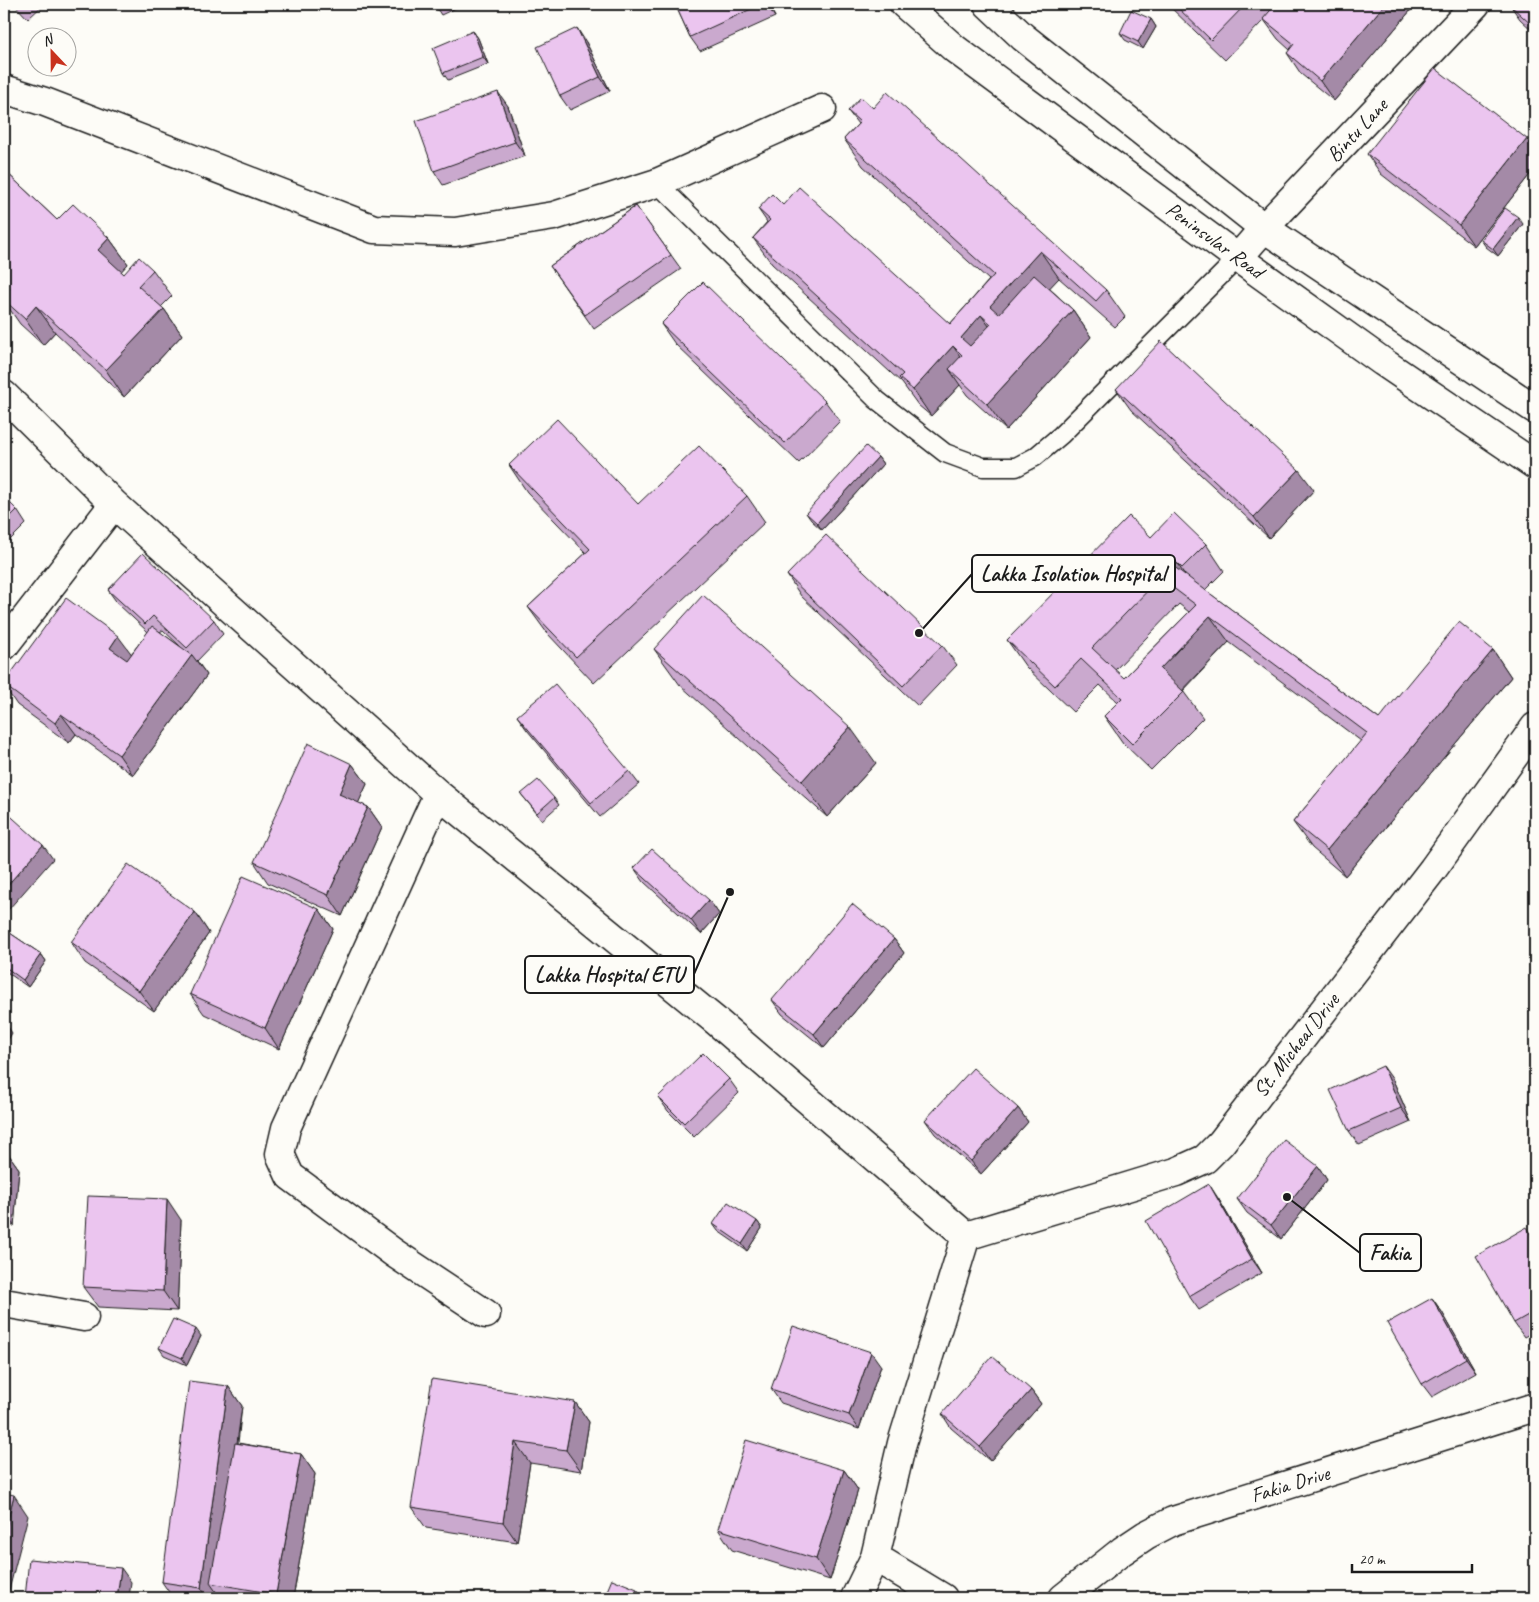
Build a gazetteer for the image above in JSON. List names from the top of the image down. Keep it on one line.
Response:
{"streets":{"street":["Bintu Lane","Peninsular Road","St. Micheal Drive","Fakia Drive"]},"crossings":[["Bintu Lane","Peninsular Road"]],"places":["Lakka Isolation Hospital","Lakka Hospital ETU","Fakia"],"scale_bar":"20 m","north":"top"}
